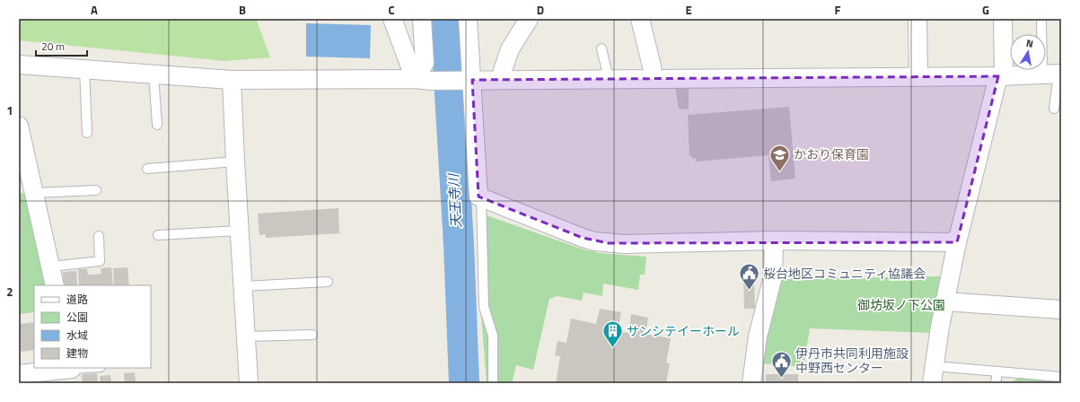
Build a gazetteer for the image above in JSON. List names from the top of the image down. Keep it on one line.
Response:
{"water":["天王寺川"],"parks":["御坊坂ノ下公園"],"places":{"school or university":["かおり保育園"],"public building":["桜台地区コミュニティ協議会","伊丹市共同利用施設 中野西センター"],"building":["サンシテイーホール"]},"legend":["道路","公園","水域","建物"],"scale_bar":"20 m","north":"top","grid":{"columns":["A","B","C","D","E","F","G"],"rows":["1","2"]}}
